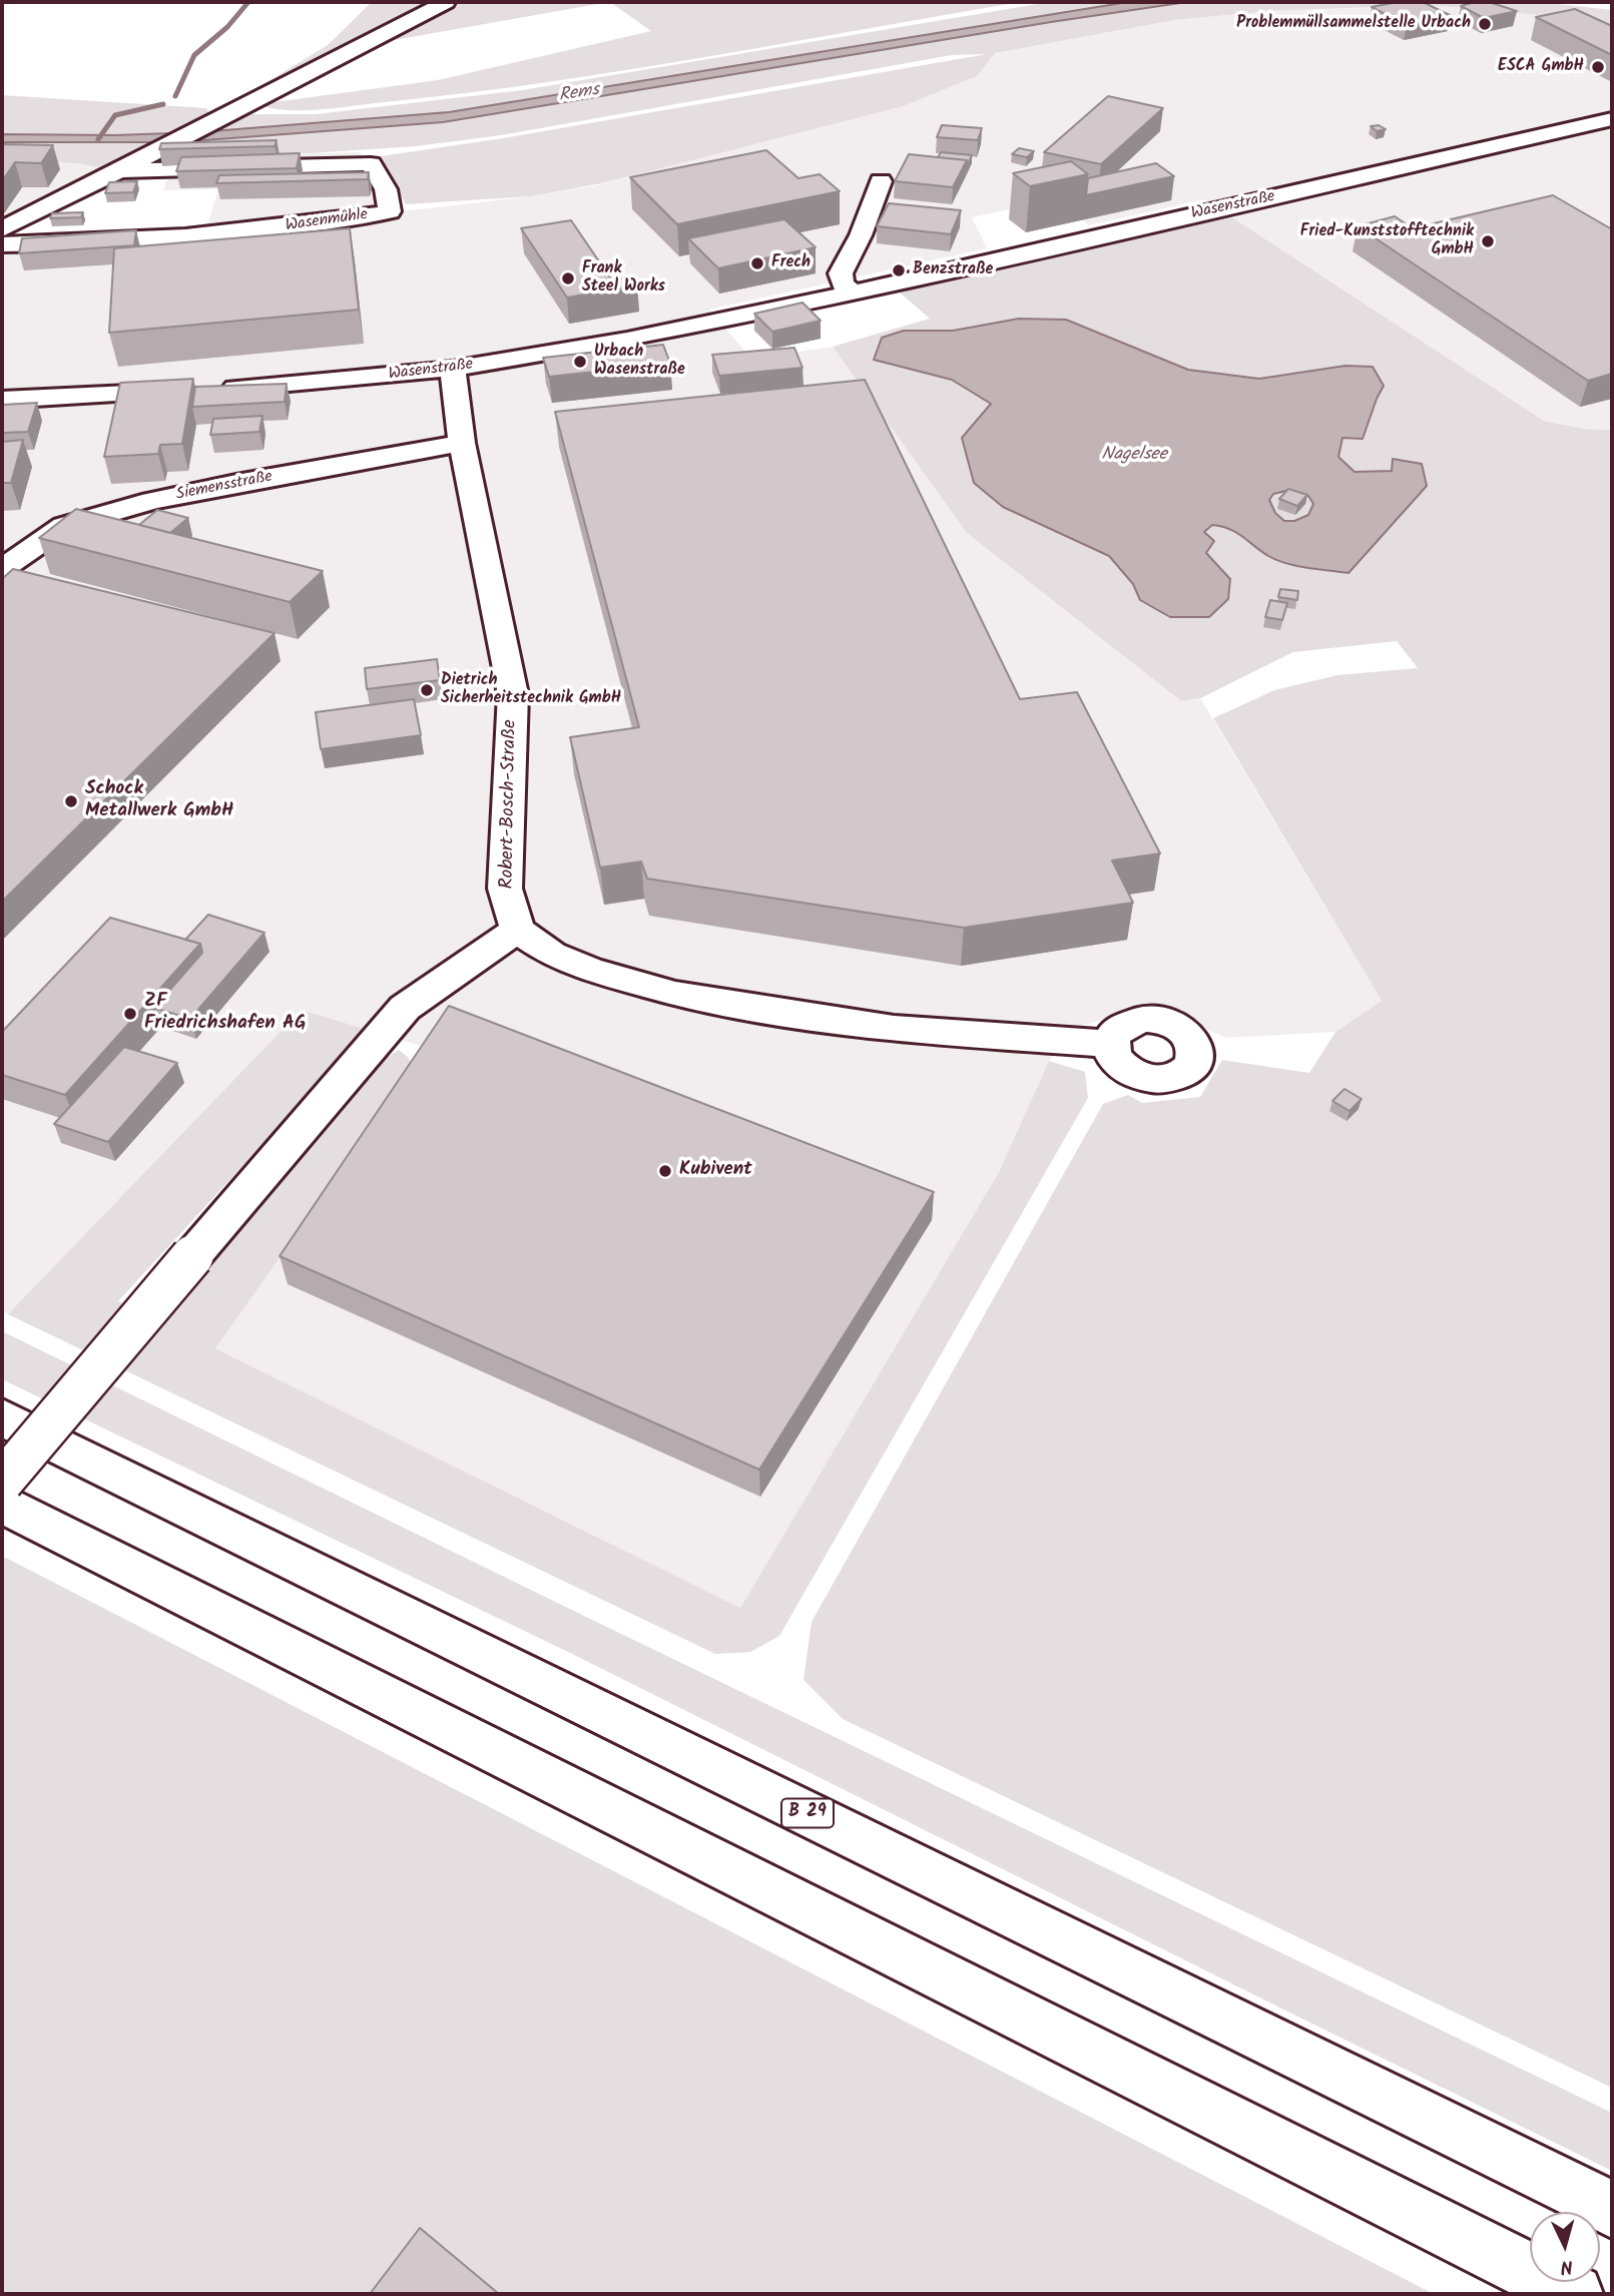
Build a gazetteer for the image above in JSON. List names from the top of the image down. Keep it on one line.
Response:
{"streets":{"main road":["Wasenstraße","Wasenmühle","Siemensstraße","Robert-Bosch-Straße","B 29"]},"crossings":[["Wasenstraße","Robert-Bosch-Straße"],["Siemensstraße","Robert-Bosch-Straße"]],"water":["Rems","Nagelsee"],"places":["Problemmüllsammelstelle Urbach","ESCA GmbH","Fried-Kunststofftechnik GmbH","Frech","Benzstraße","Frank Steel Works","Urbach Wasenstraße","Dietrich Sicherheitstechnik GmbH","Schock Metallwerk GmbH","ZF Friedrichshafen AG","Kubivent"],"north":"bottom"}
